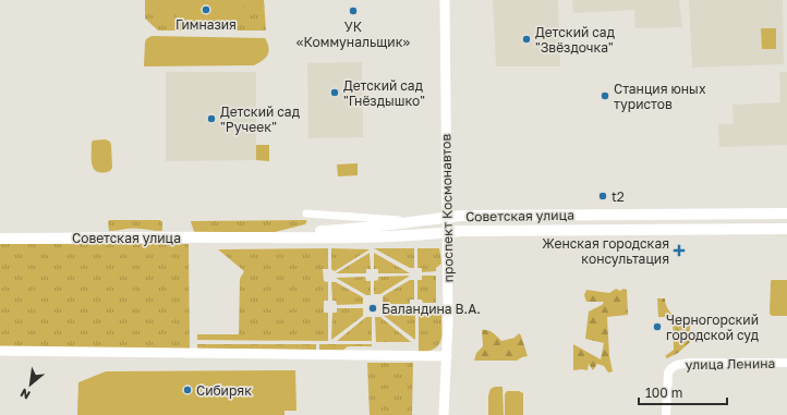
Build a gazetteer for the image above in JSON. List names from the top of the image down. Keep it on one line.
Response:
{"streets":{"main road":["проспект Космонавтов","Советская улица"],"street":["улица Ленина"]},"crossings":[["проспект Космонавтов","Советская улица"]],"places":{"other":["Гимназия","УК «Коммунальщик»","Детский сад \"Звёздочка\"","Детский сад \"Гнёздышко\"","Станция юных туристов","Детский сад \"Ручеек\"","t2","Баландина В.А.","Черногорский городской суд","Сибиряк"],"health":["Женская городская консультация"]},"scale_bar":"100 m","north":"bottom left"}
